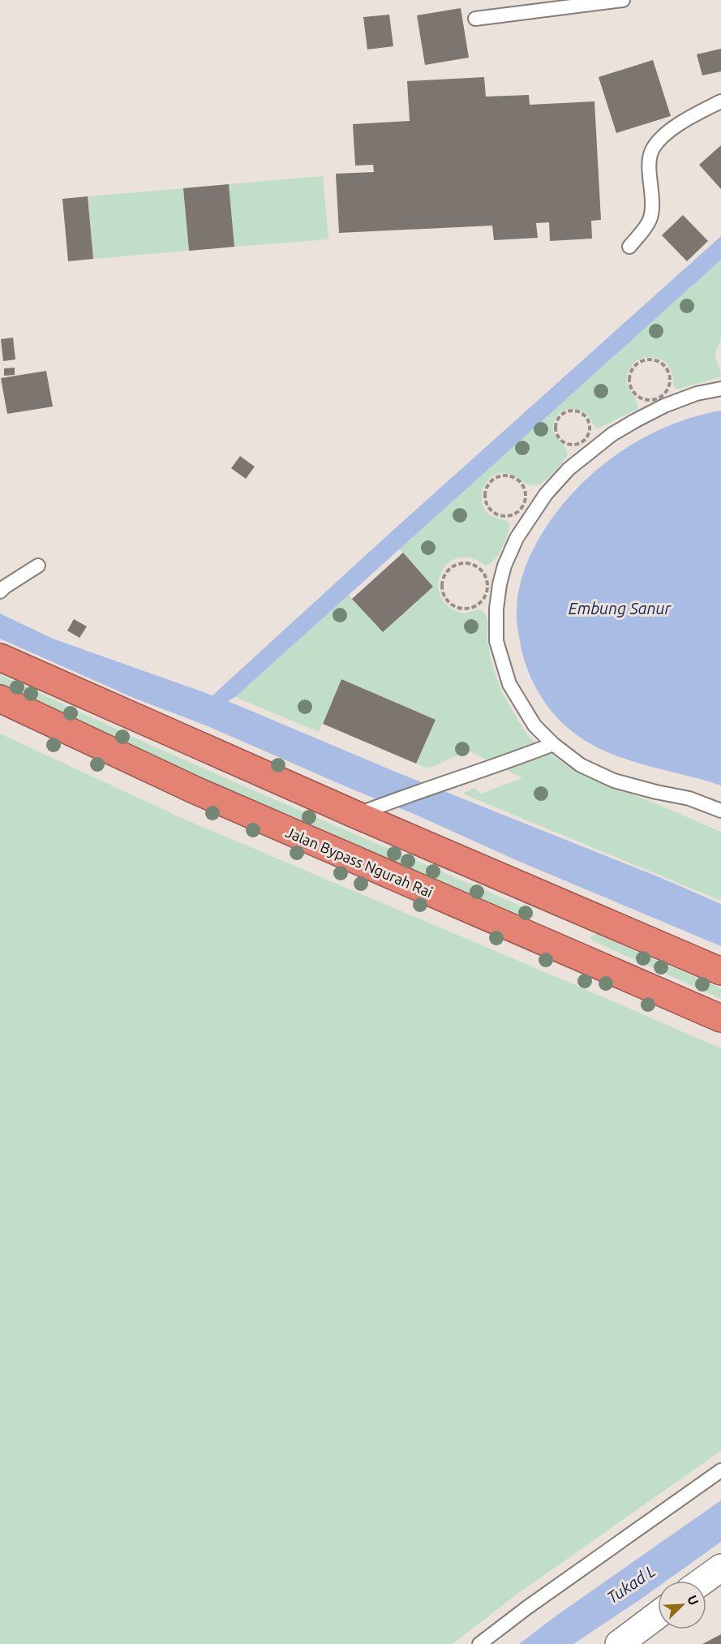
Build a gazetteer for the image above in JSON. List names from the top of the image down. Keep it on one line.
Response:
{"streets":{"highway":["Jalan Bypass Ngurah Rai"]},"water":["Embung Sanur","Tukad L"],"north":"top right"}
